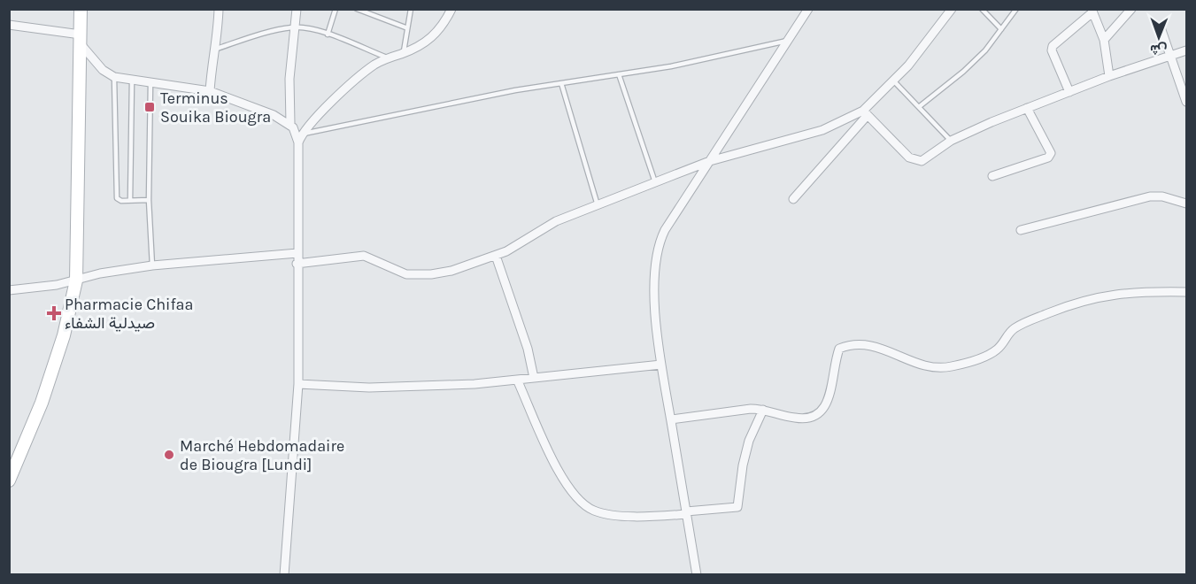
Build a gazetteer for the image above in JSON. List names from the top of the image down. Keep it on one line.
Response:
{"places":{"transit":["Terminus Souika Biougra"],"health":["Pharmacie Chifaa صيدلية الشفاء"],"other":["Marché Hebdomadaire de Biougra [Lundi]"]},"north":"bottom"}
